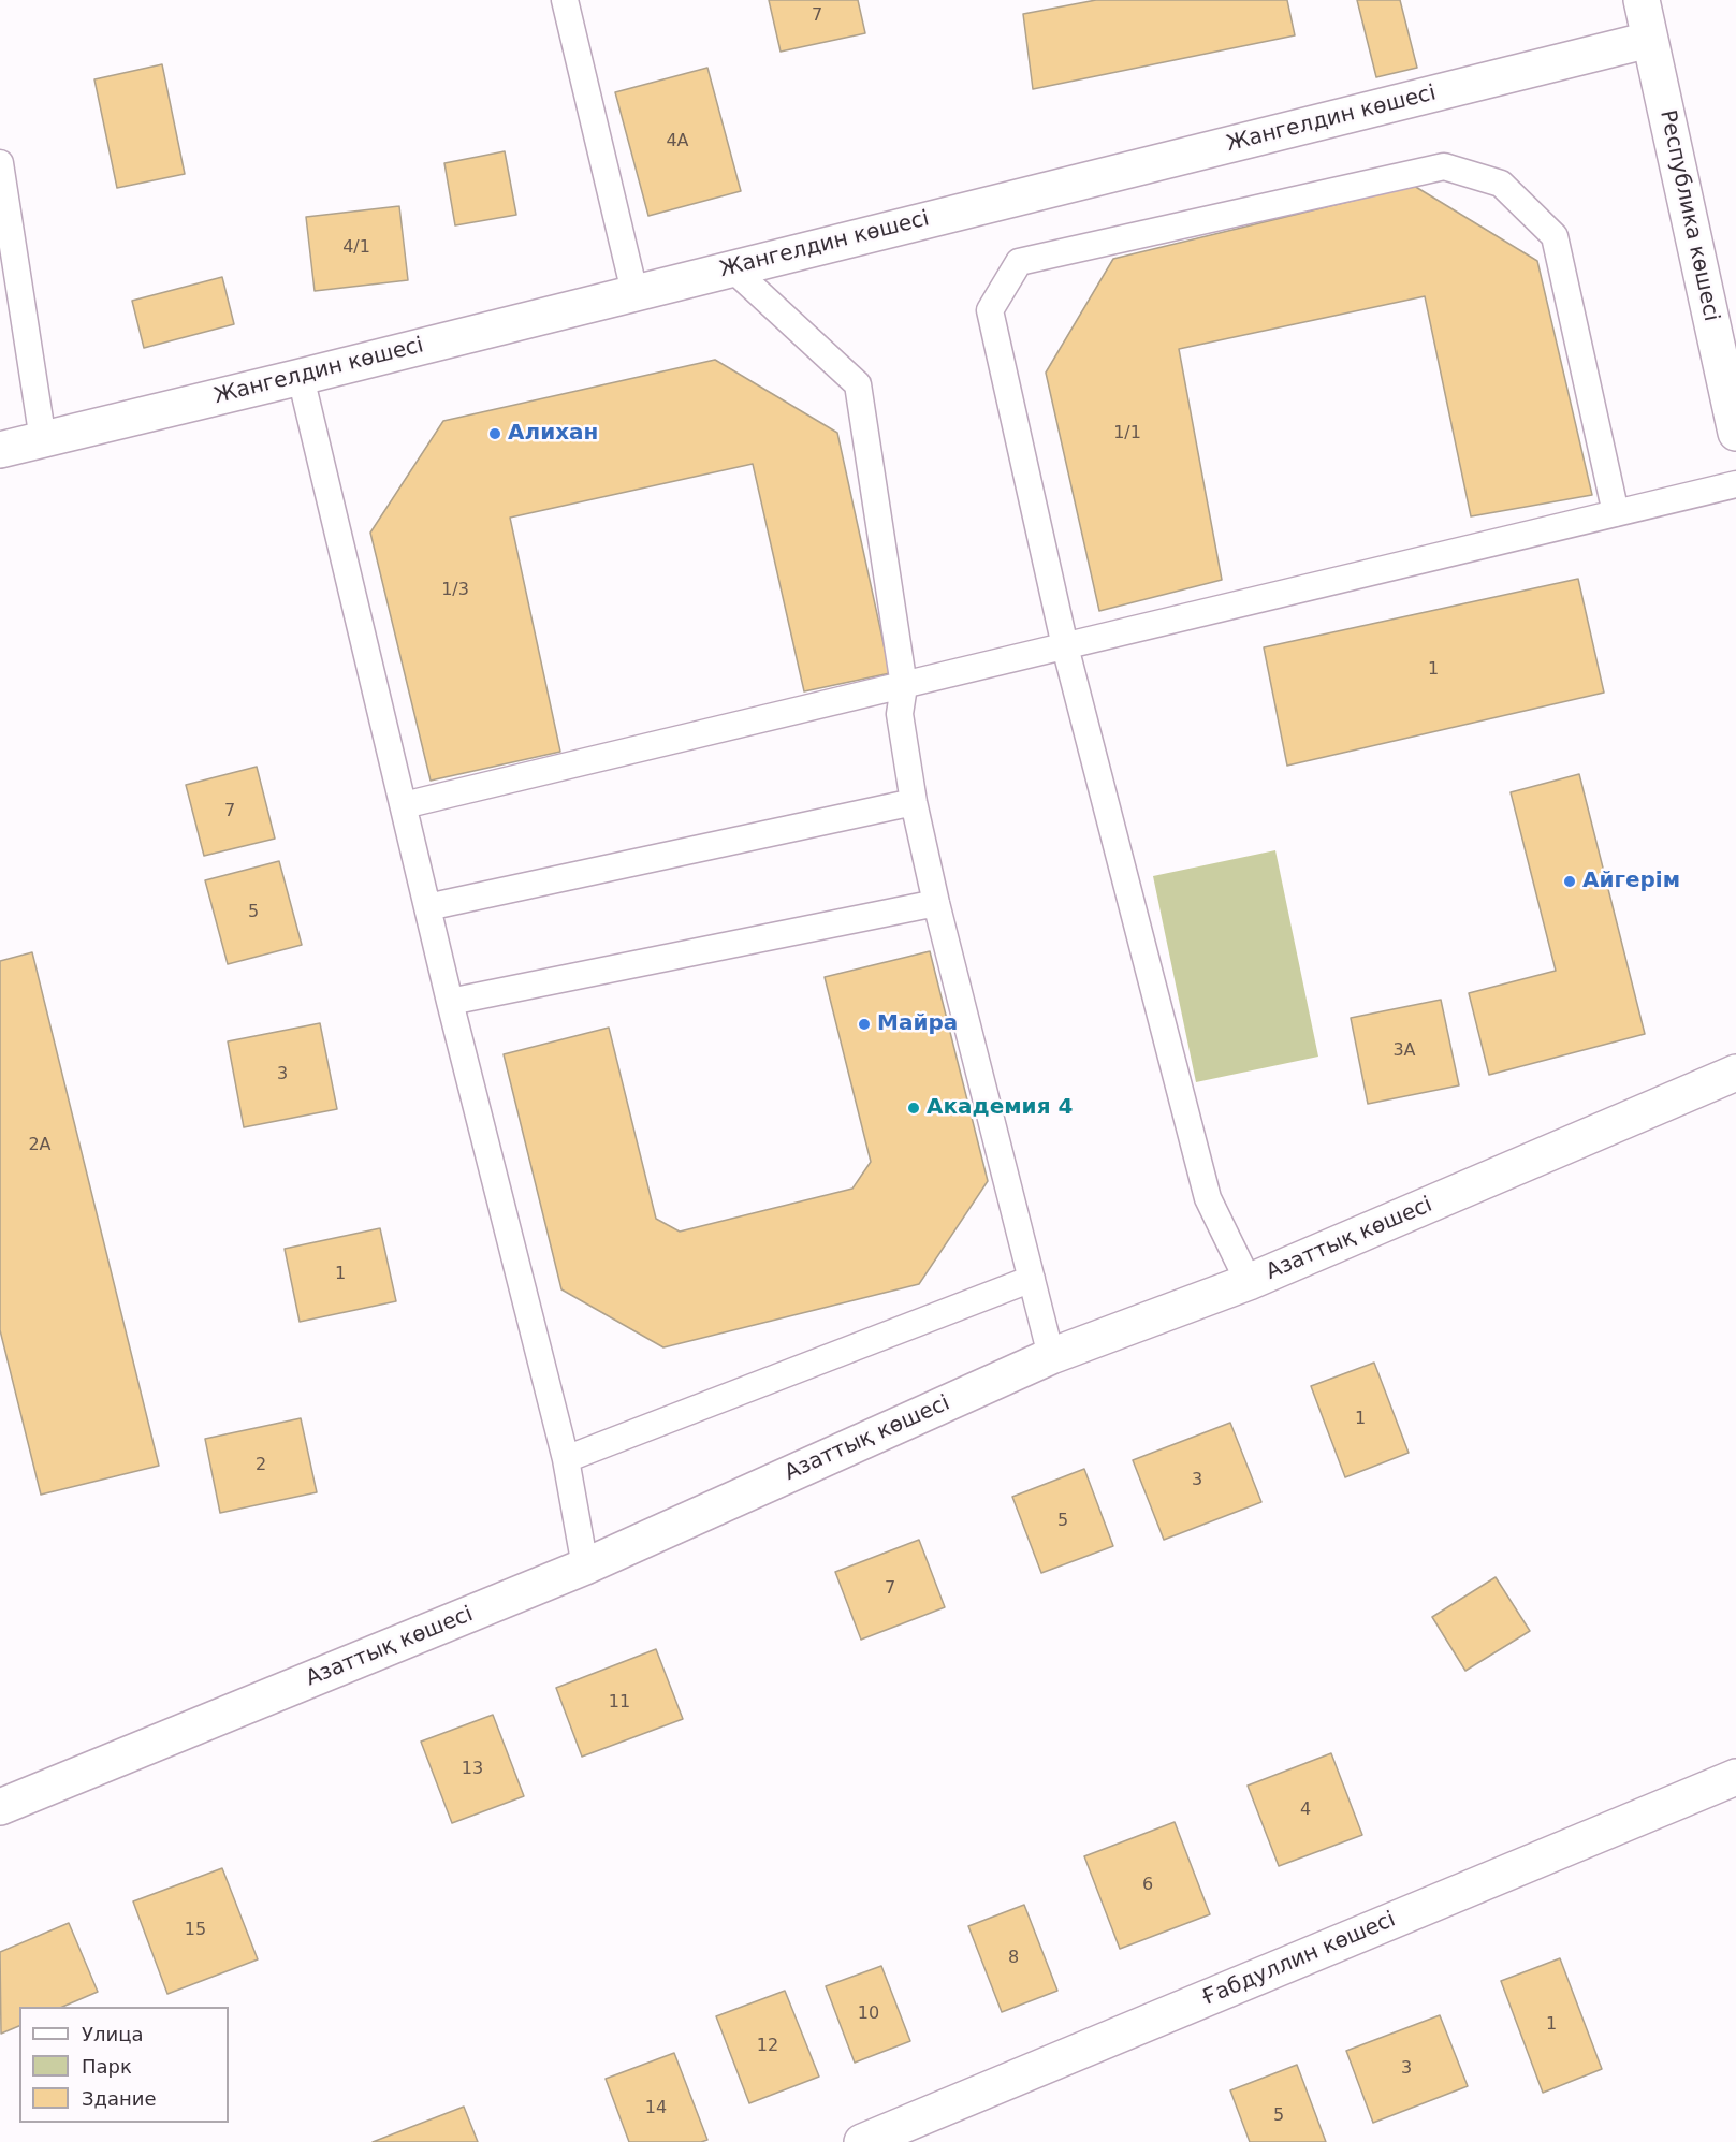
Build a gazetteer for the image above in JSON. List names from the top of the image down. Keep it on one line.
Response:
{"streets":{"street":["Жангелдин көшесі","Республика көшесі","Азаттық көшесі","Ғабдуллин көшесі"]},"crossings":[["Жангелдин көшесі","Республика көшесі"]],"places":["Алихан","Айгерім","Майра","Академия 4"],"house_numbers":["7","4А","4/1","1/1","1/3","1","7","5","3А","3","2А","1","1","2","3","5","7","11","13","4","6","15","8","10","1","12","3","14","5"],"legend":["Улица","Парк","Здание"]}
